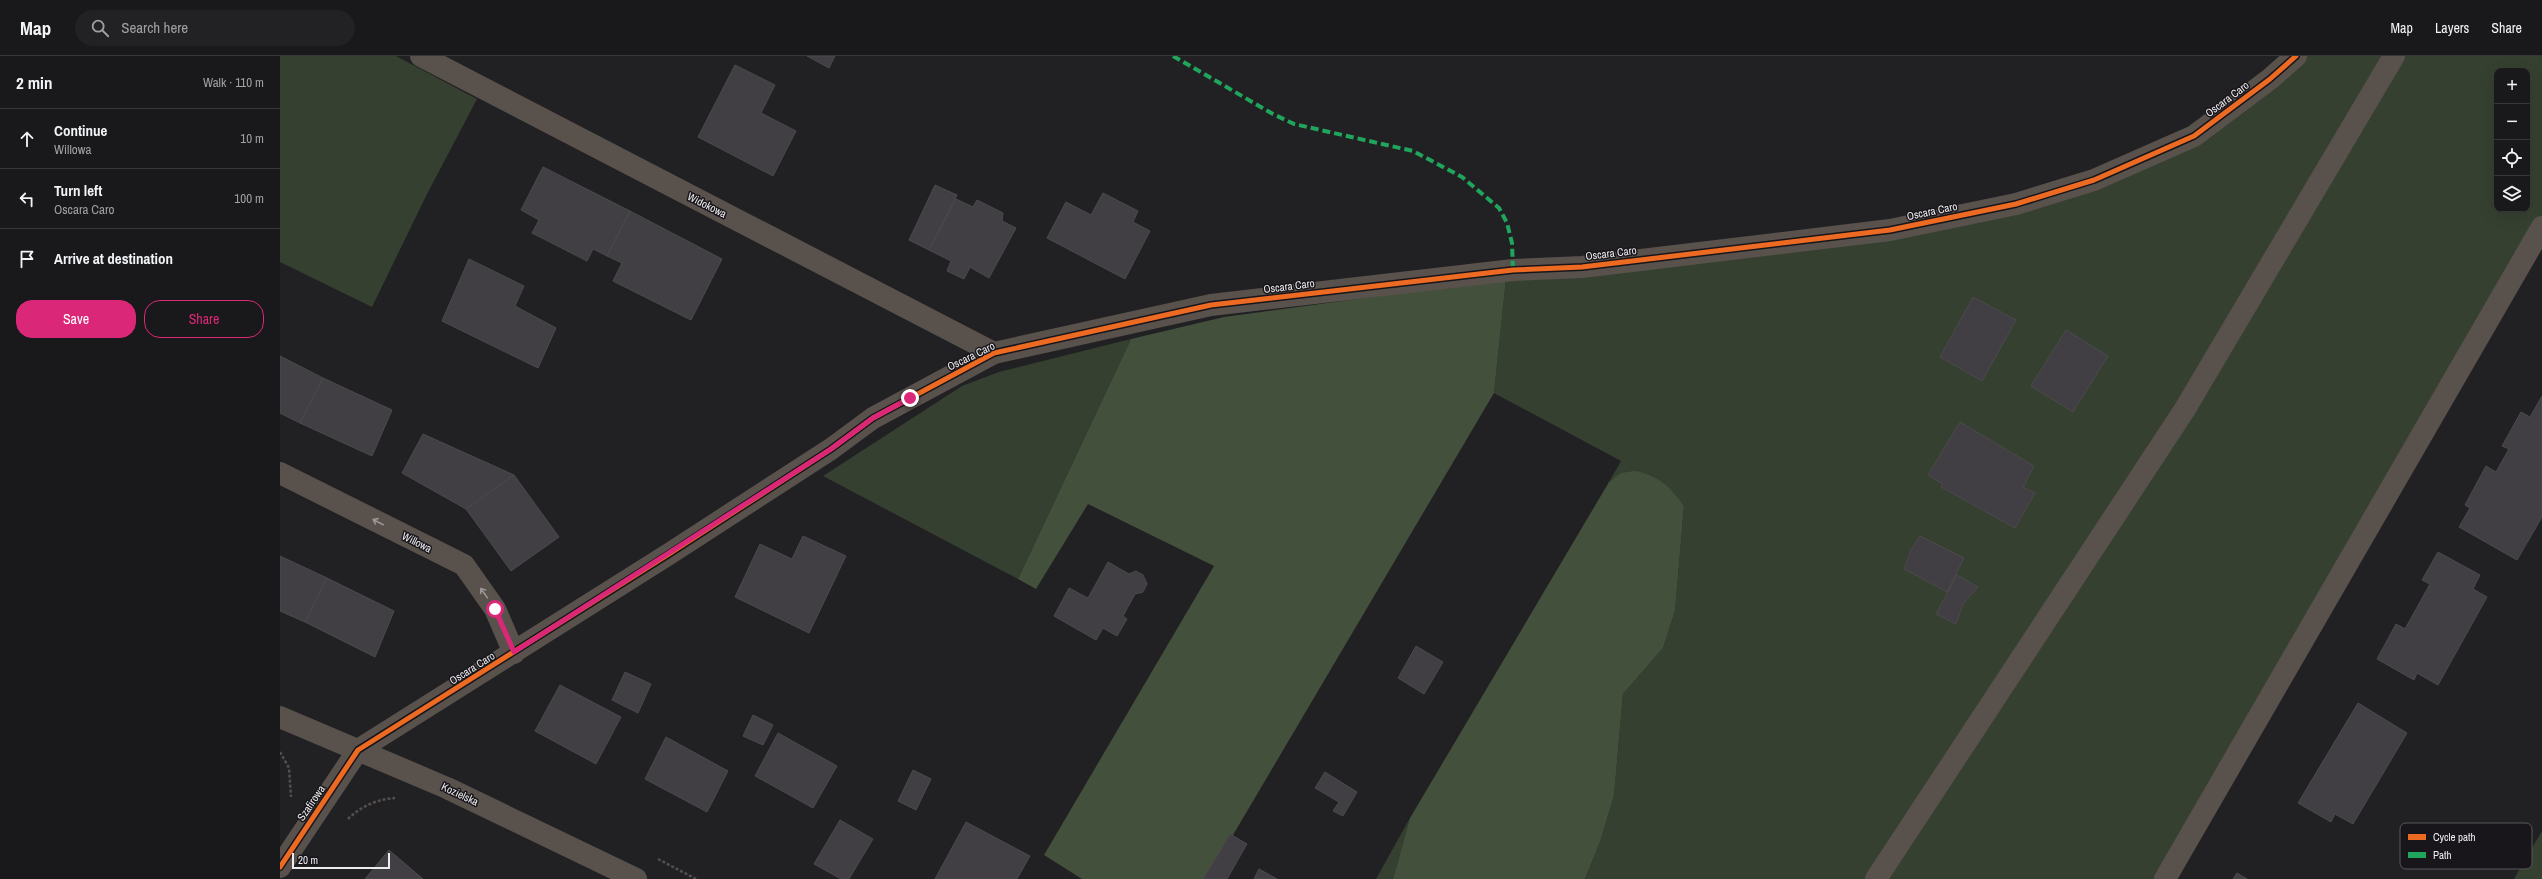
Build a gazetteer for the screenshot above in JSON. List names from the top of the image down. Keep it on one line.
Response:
{"streets":{"street":["Oscara Caro","Widokowa","Willowa","Kozielska","Szafirowa"]},"crossings":[["Oscara Caro","Widokowa"],["Oscara Caro","Willowa"],["Oscara Caro","Kozielska"],["Oscara Caro","Szafirowa"],["Kozielska","Szafirowa"]],"one_way":["Willowa"],"legend":["Cycle path","Path"],"scale_bar":"20 m","page":{"header":"Map","search":"Search here","nav":["Map","Layers","Share"],"heading":["2 min","Walk · 110 m"],"map_buttons":["+","−"],"list":[["Continue","Willowa","10 m"],["Turn left","Oscara Caro","100 m"],"Arrive at destination"],"buttons":["Save","Share"],"scale":"20 m"}}
